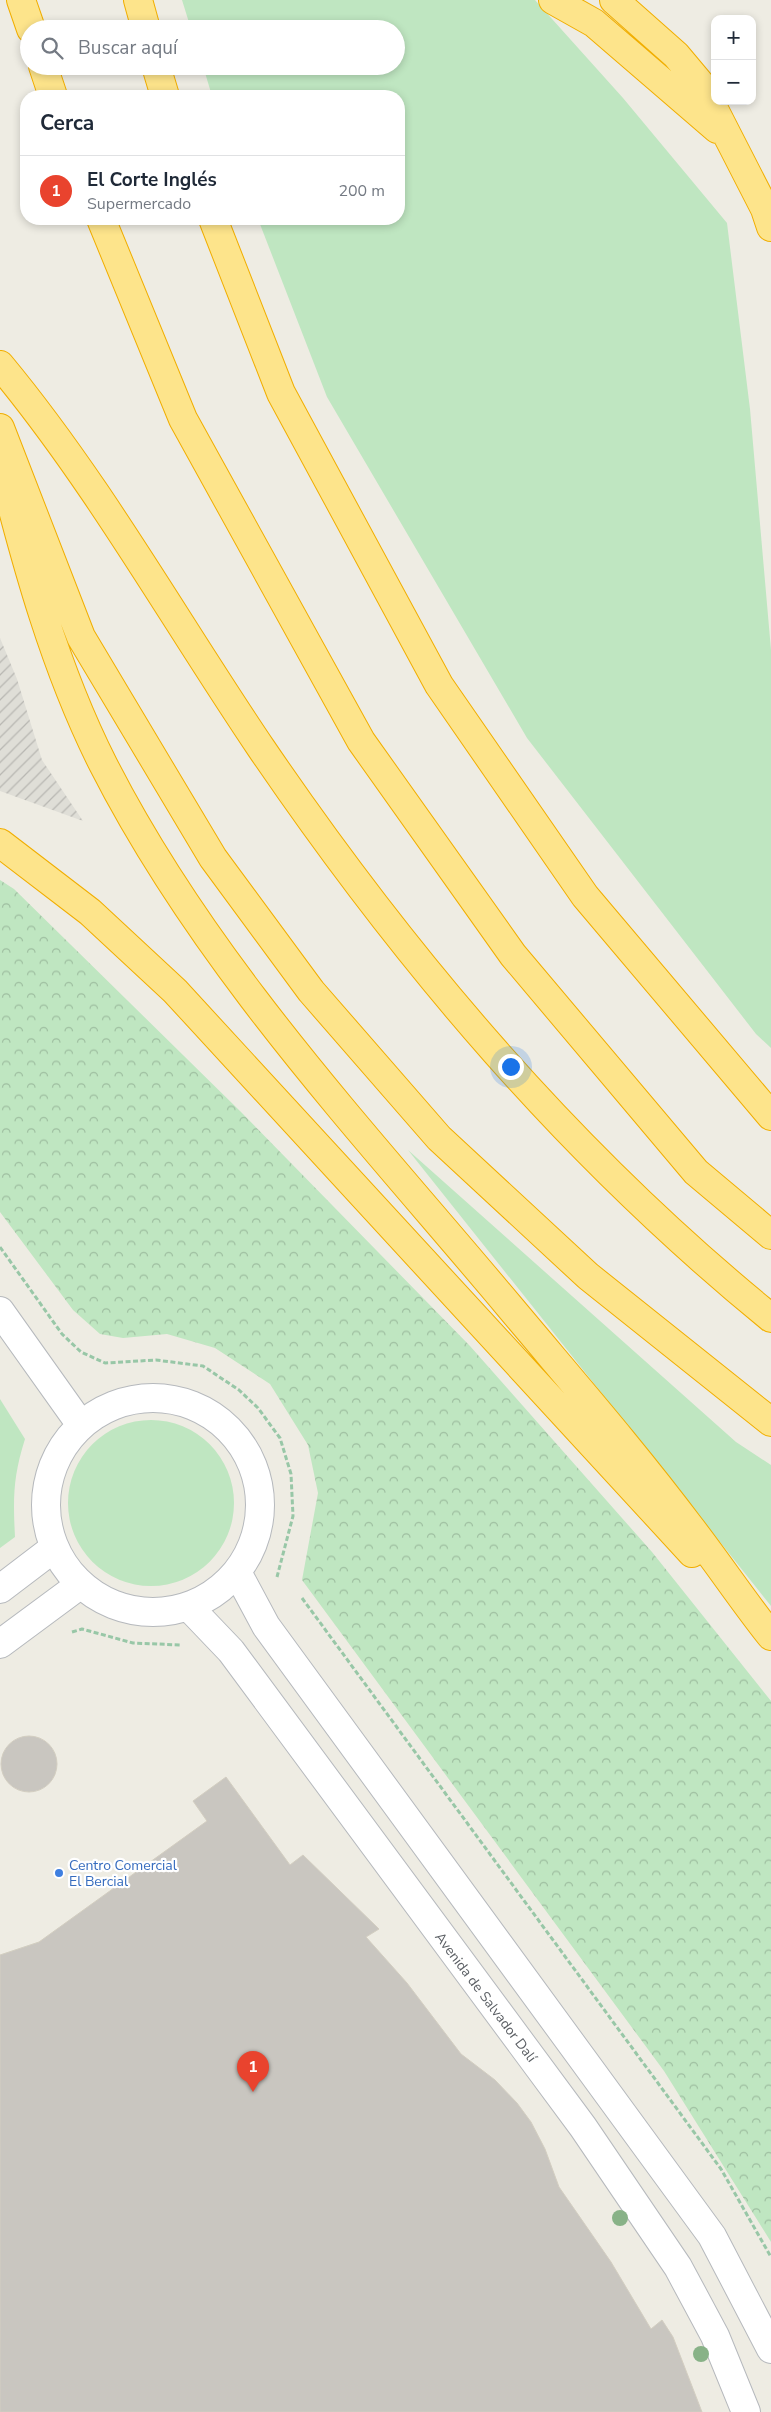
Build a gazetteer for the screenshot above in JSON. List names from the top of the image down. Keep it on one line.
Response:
{"streets":{"street":["Avenida de Salvador Dalí"]},"places":["Centro Comercial El Bercial"],"page":{"map_buttons":["+","−"],"search":"Buscar aquí","heading":"Cerca","list":[{"mark":"1","name":"El Corte Inglés","note":"Supermercado","value":"200 m"}],"pins":"1"}}
